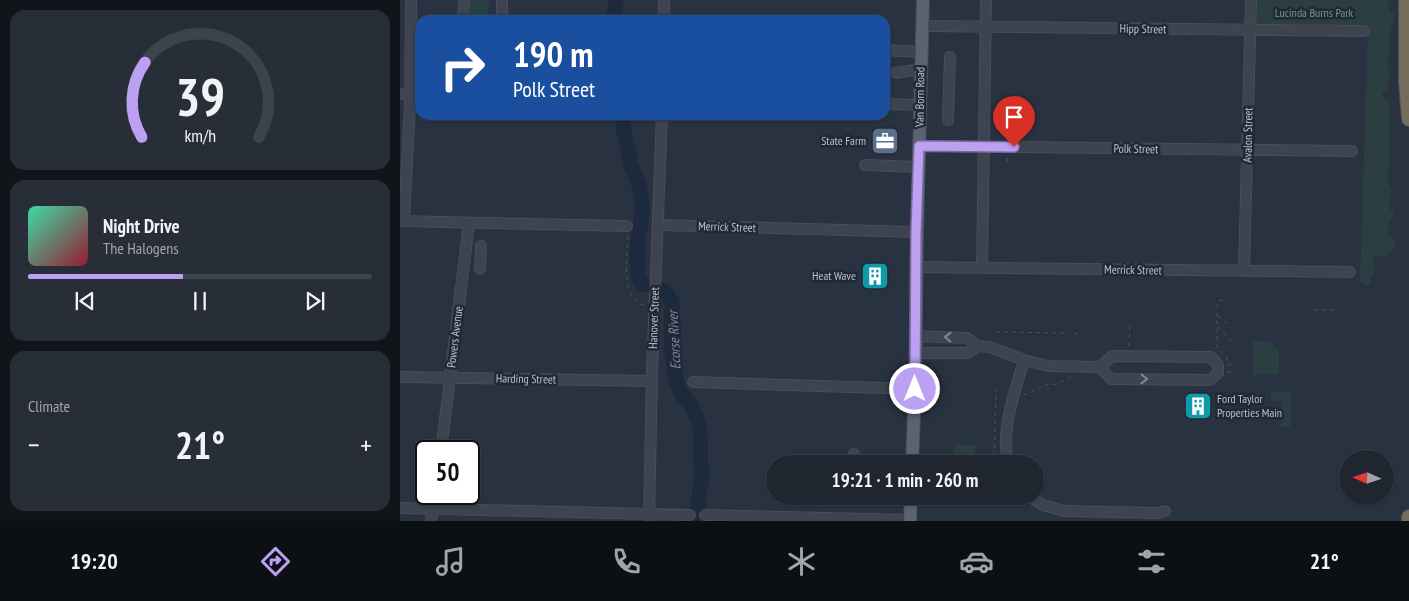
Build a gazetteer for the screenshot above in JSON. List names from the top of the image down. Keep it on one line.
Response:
{"streets":{"main road":["Van Born Road"],"street":["Hipp Street","Avalon Street","Polk Street","Merrick Street","Hanover Street","Powers Avenue","Harding Street"]},"crossings":[["Hipp Street","Van Born Road"],["Hipp Street","Avalon Street"],["Van Born Road","Polk Street"],["Van Born Road","Merrick Street"],["Avalon Street","Polk Street"],["Avalon Street","Merrick Street"],["Merrick Street","Hanover Street"],["Hanover Street","Harding Street"],["Powers Avenue","Harding Street"]],"water":["Ecorse River"],"parks":["Lucinda Burns Park"],"places":{"office":["State Farm"],"building":["Heat Wave","Ford Taylor Properties Main"]},"north":"left","page":{"turn":["190 m","Polk Street"],"song":["Night Drive","The Halogens"],"tile":"Climate","heat":["−","21°","+"],"limit":"50","trip":"19:21 · 1 min · 260 m","tabs":["19:20","21°"],"gauge":["39","km/h"]}}
